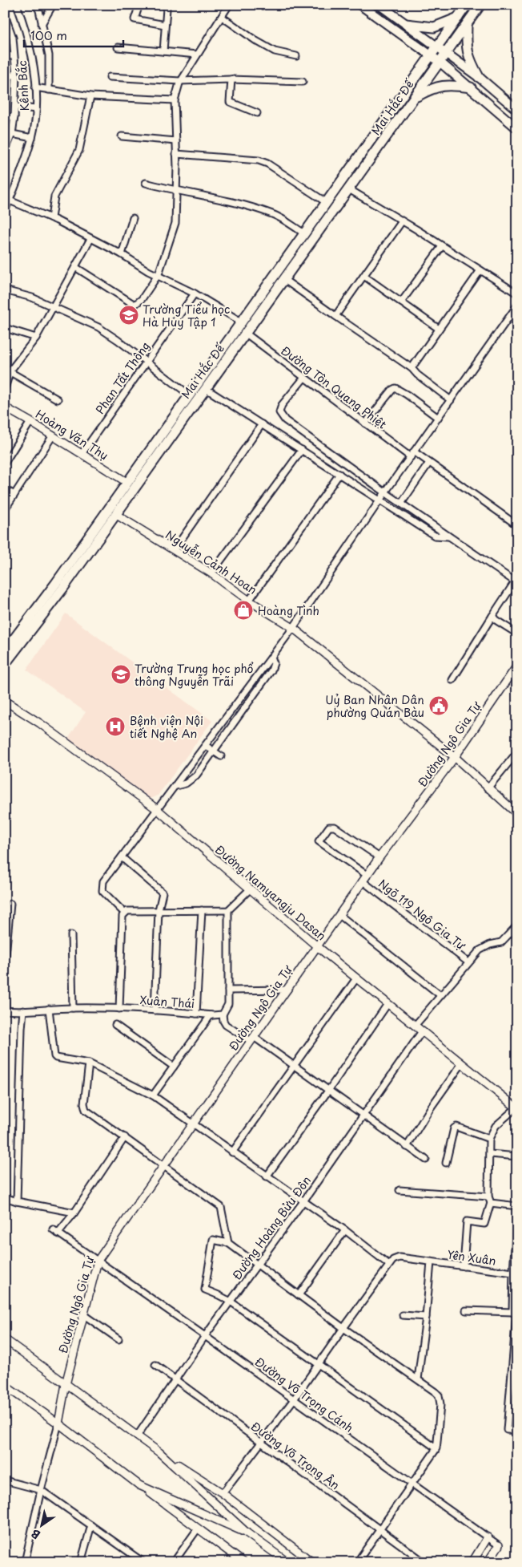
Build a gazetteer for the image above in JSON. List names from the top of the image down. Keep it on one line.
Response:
{"streets":{"main road":["Mai Hắc Đế"],"street":["Kênh Bắc","Phan Tất Thông","Đường Tôn Quang Phiệt","Hoàng Văn Thụ","Nguyễn Cảnh Hoan","Đường Ngô Gia Tự","Đường Namyangju Dasan","Ngõ 119 Ngô Gia Tự","Xuân Thái","Đường Hoàng Bửu Đôn","Yên Xuân","Đường Võ Trọng Cánh","Đường Võ Trọng Ân"]},"crossings":[["Mai Hắc Đế","Đường Tôn Quang Phiệt"],["Mai Hắc Đế","Hoàng Văn Thụ"],["Mai Hắc Đế","Nguyễn Cảnh Hoan"],["Phan Tất Thông","Hoàng Văn Thụ"],["Nguyễn Cảnh Hoan","Đường Ngô Gia Tự"],["Đường Ngô Gia Tự","Đường Namyangju Dasan"],["Đường Ngô Gia Tự","Ngõ 119 Ngô Gia Tự"],["Đường Ngô Gia Tự","Đường Võ Trọng Cánh"],["Đường Namyangju Dasan","Đường Hoàng Bửu Đôn"],["Đường Hoàng Bửu Đôn","Đường Võ Trọng Cánh"],["Đường Hoàng Bửu Đôn","Đường Võ Trọng Ân"]],"places":{"school or university":["Trường Tiểu học Hà Huy Tập 1","Trường Trung học phổ thông Nguyễn Trãi"],"shop":["Hoàng Tình"],"public building":["Uỷ Ban Nhân Dân phường Quán Bàu"],"hospital":["Bệnh viện Nội tiết Nghệ An"]},"scale_bar":"100 m","north":"bottom left"}
